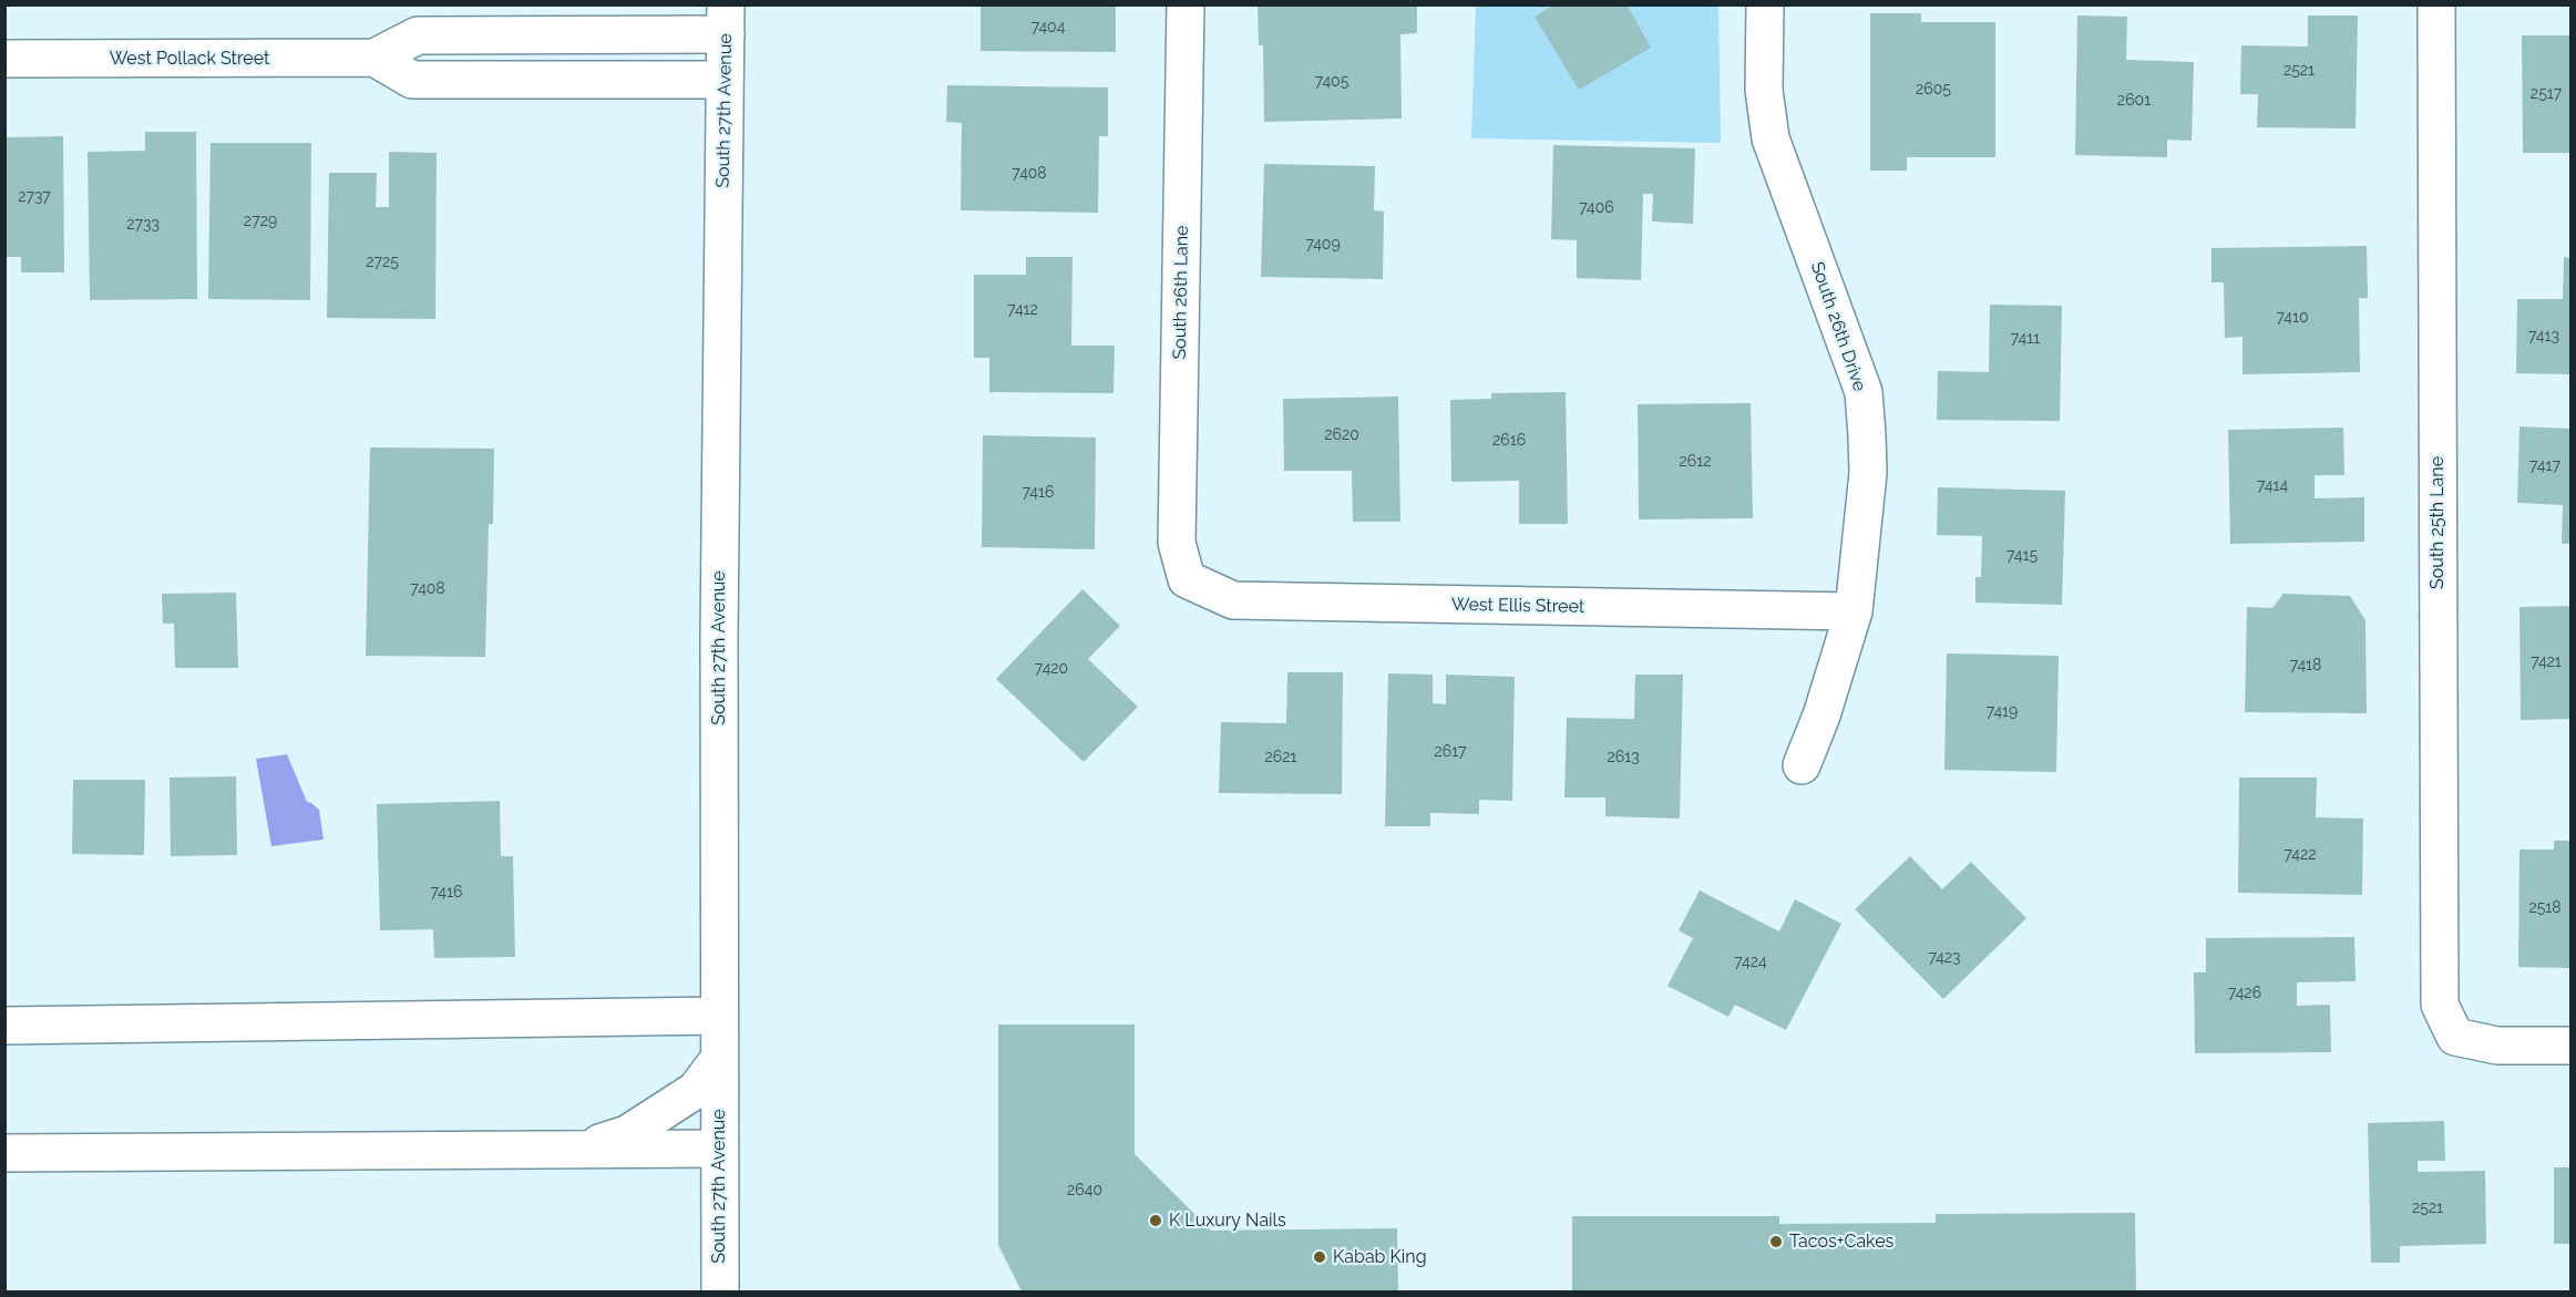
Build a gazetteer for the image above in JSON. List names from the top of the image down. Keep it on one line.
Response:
{"streets":{"street":["West Pollack Street","South 27th Avenue","South 26th Lane","South 26th Drive","South 25th Lane","West Ellis Street"]},"crossings":[["West Pollack Street","South 27th Avenue"],["South 26th Lane","West Ellis Street"],["South 26th Drive","West Ellis Street"]],"places":["K Luxury Nails","Tacos+Cakes","Kabab King"],"house_numbers":["7404","2521","7405","2605","2517","2601","7408","2737","7406","2729","2733","7409","2725","7412","7410","7413","7411","2620","2616","2612","7417","7414","7416","7415","7408","7421","7418","7420","7419","2617","2621","2613","7422","7416","2518","7423","7424","7426","2640","2521"]}
